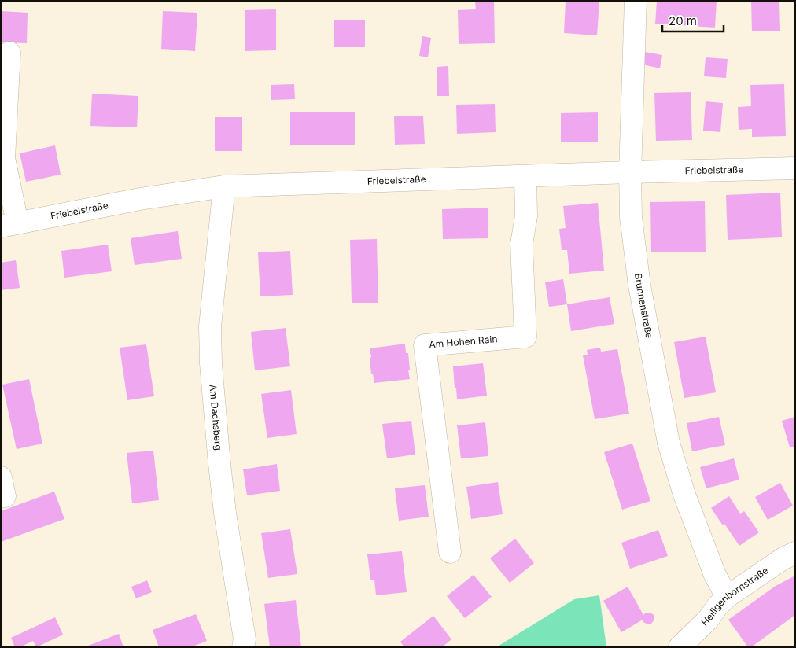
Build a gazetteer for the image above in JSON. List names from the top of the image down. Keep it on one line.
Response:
{"streets":{"street":["Friebelstraße","Brunnenstraße","Am Hohen Rain","Am Dachsberg","Heiligenbornstraße"]},"crossings":[["Friebelstraße","Brunnenstraße"],["Friebelstraße","Am Hohen Rain"],["Friebelstraße","Am Dachsberg"],["Brunnenstraße","Heiligenbornstraße"]],"scale_bar":"20 m"}
